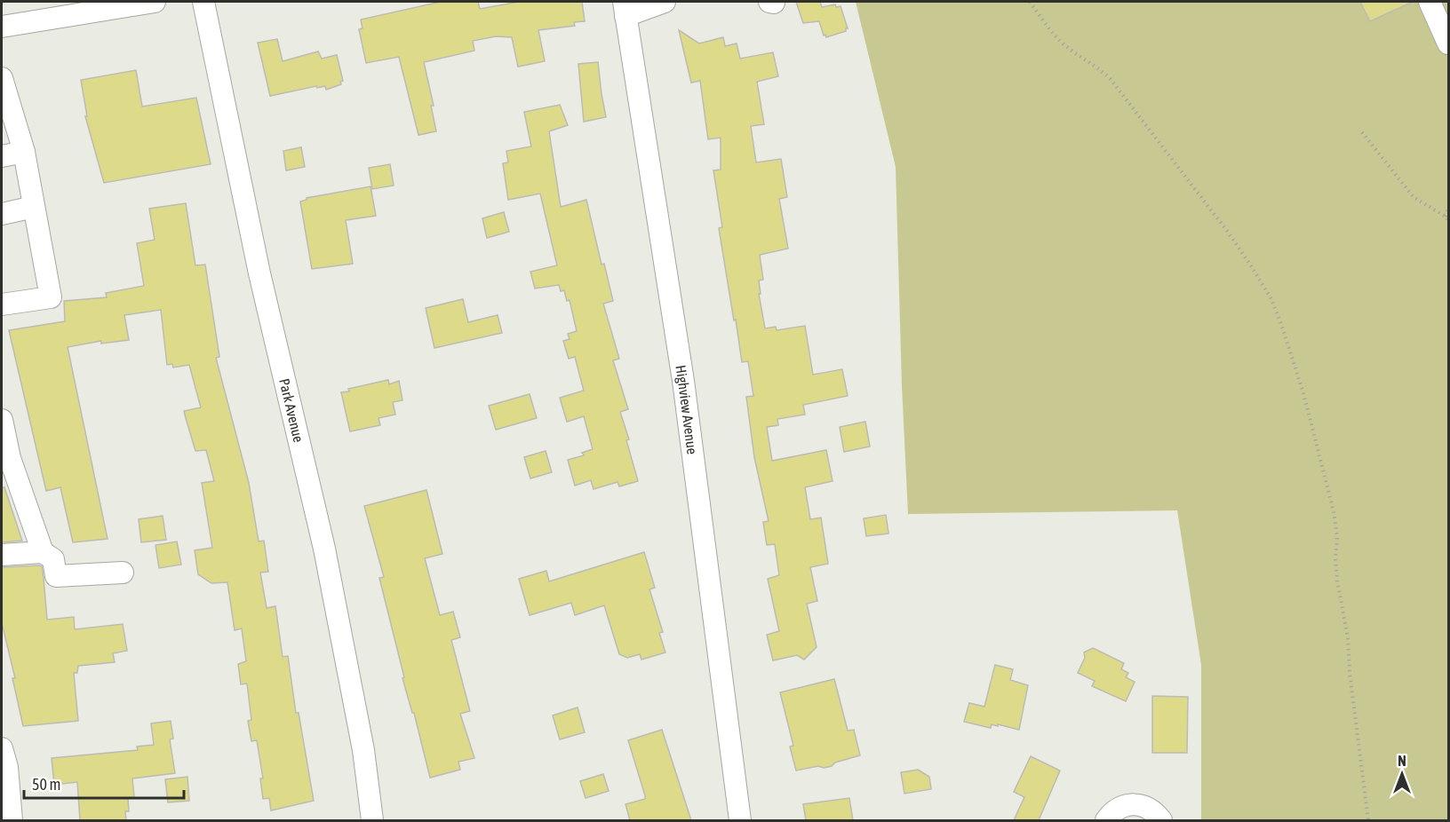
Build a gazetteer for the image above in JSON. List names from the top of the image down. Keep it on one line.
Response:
{"streets":{"street":["Park Avenue","Highview Avenue"]},"scale_bar":"50 m","north":"top"}
